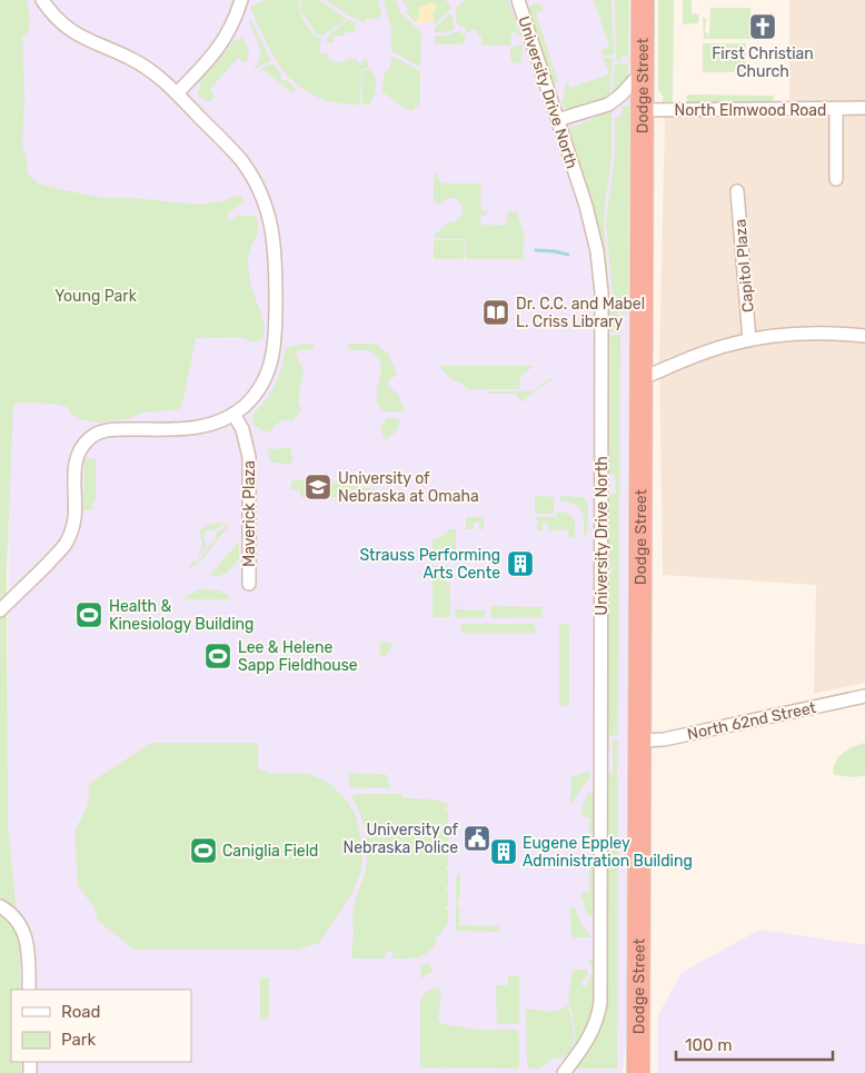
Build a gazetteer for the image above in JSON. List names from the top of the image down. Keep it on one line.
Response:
{"streets":{"highway":["Dodge Street"],"street":["University Drive North","North Elmwood Road","Capitol Plaza","Maverick Plaza","North 62nd Street"]},"crossings":[["Dodge Street","North Elmwood Road"],["Dodge Street","North 62nd Street"]],"parks":["Young Park"],"places":{"church":["First Christian Church"],"library":["Dr. C.C. and Mabel L. Criss Library"],"school or university":["University of Nebraska at Omaha"],"building":["Strauss Performing Arts Cente","Eugene Eppley Administration Building"],"sports":["Health & Kinesiology Building","Lee & Helene Sapp Fieldhouse","Caniglia Field"],"public building":["University of Nebraska Police"]},"legend":["Road","Park"],"scale_bar":"100 m"}
